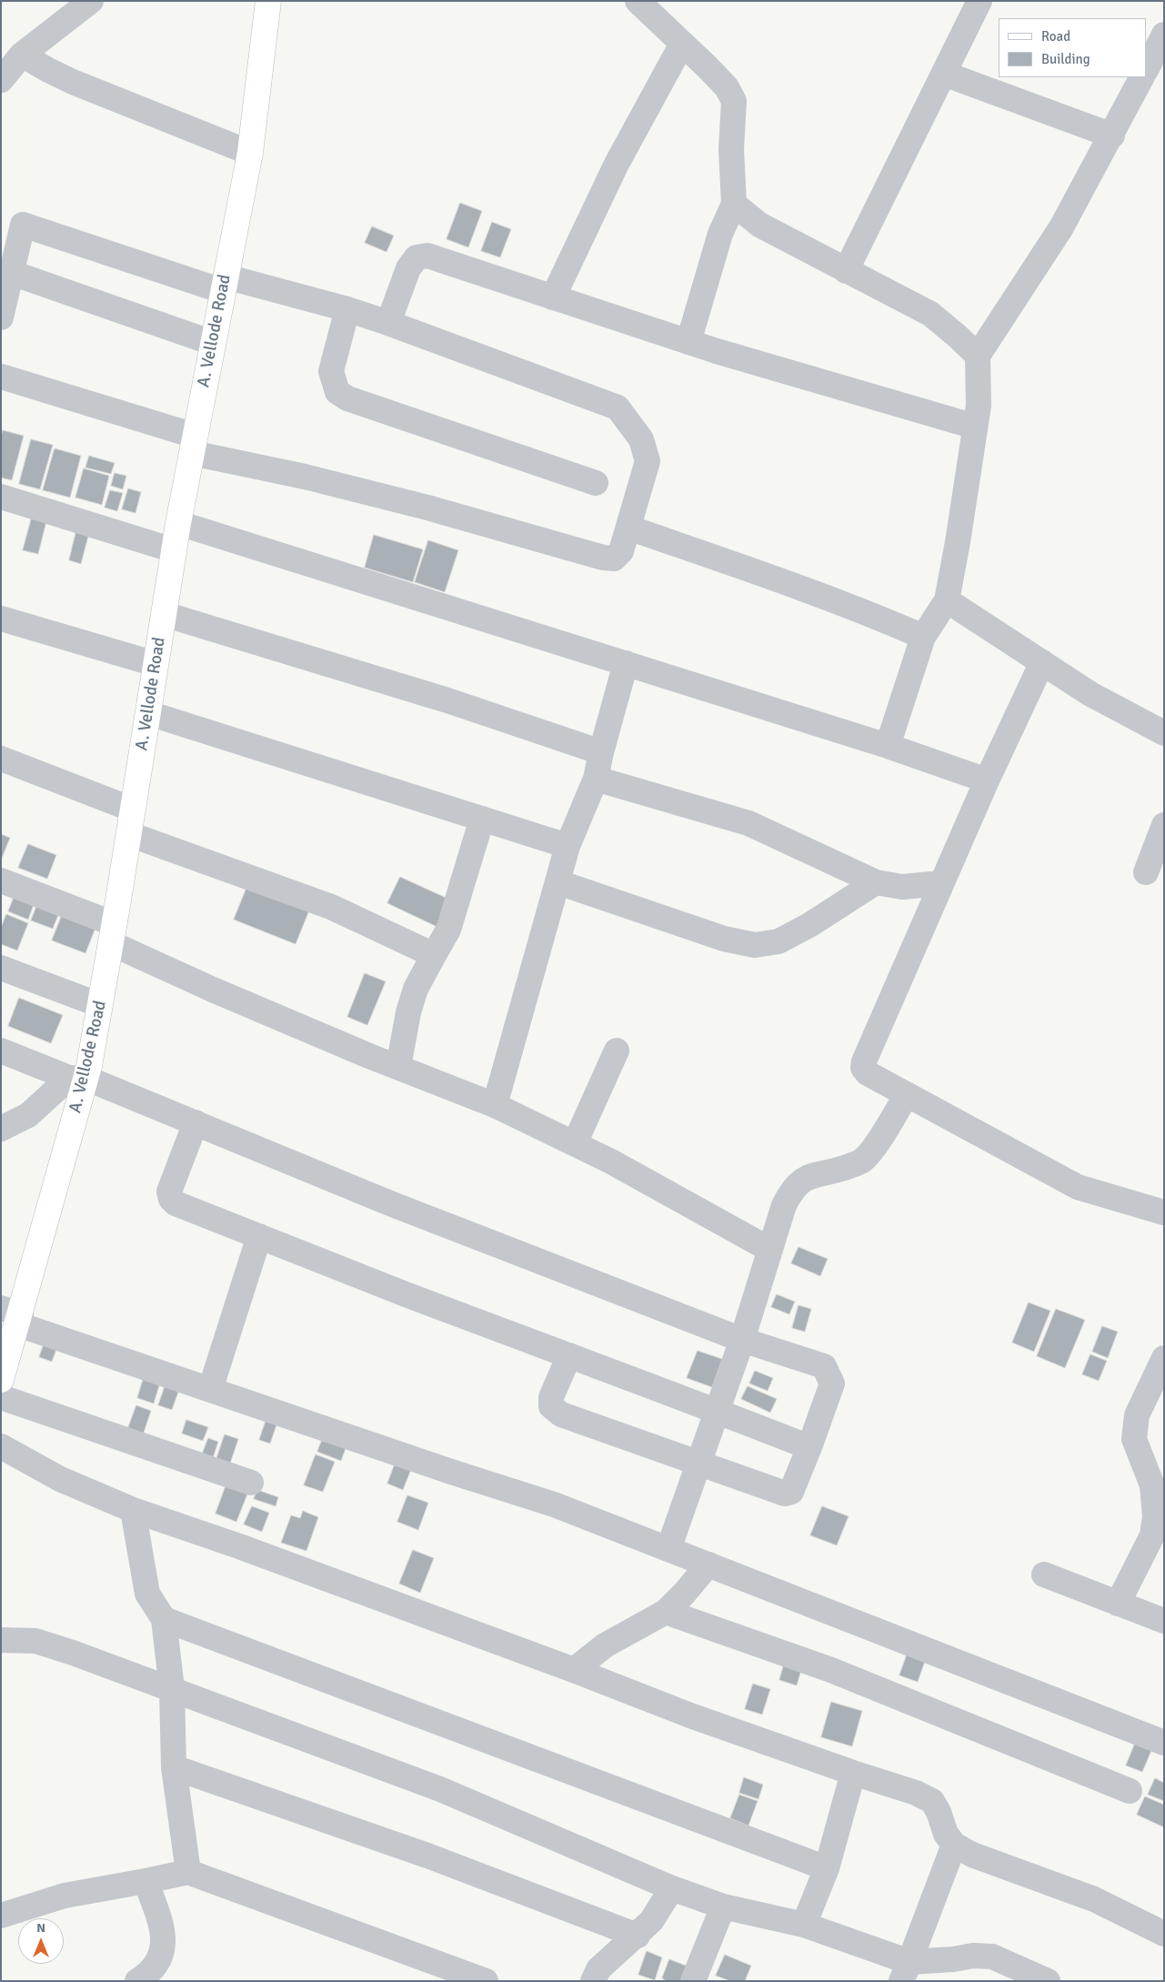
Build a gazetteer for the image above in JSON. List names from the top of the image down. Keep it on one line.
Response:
{"streets":{"main road":["A. Vellode Road"]},"legend":["Road","Building"],"north":"top"}
